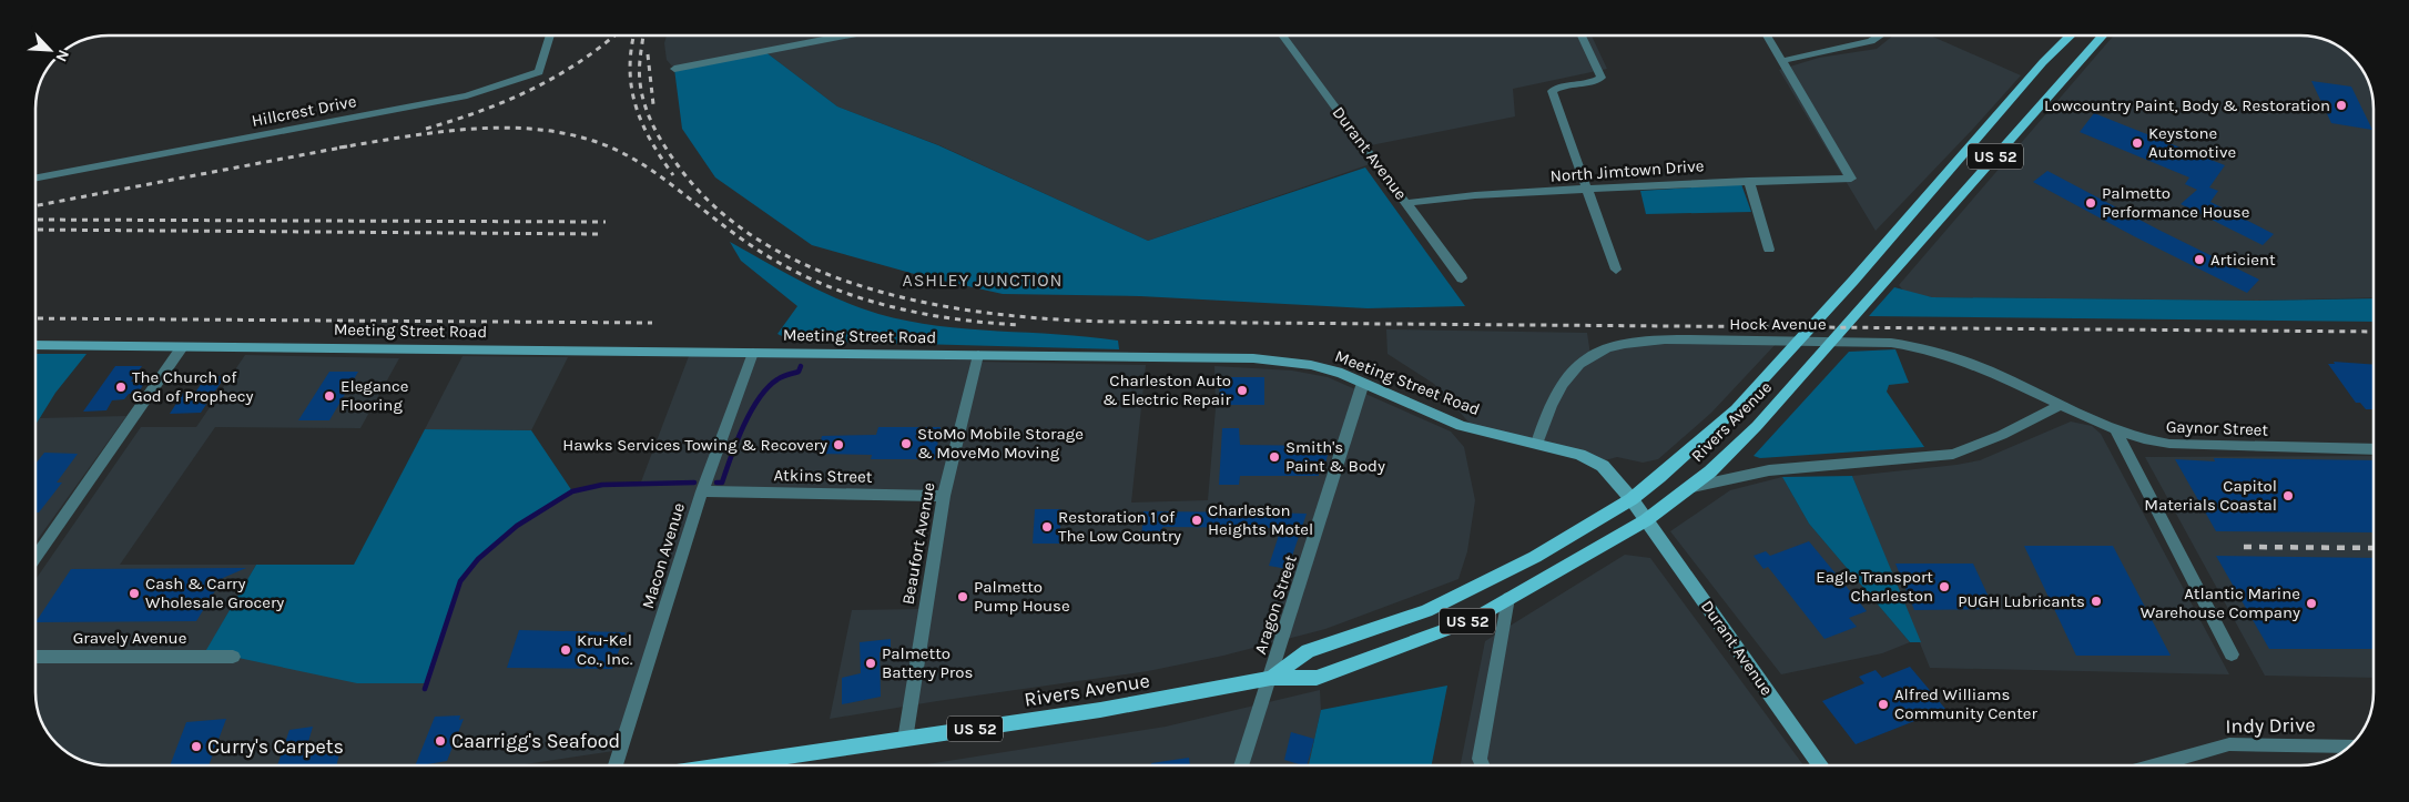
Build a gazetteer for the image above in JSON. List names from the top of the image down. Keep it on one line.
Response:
{"streets":{"main road":["US 52","Rivers Avenue"],"street":["Hillcrest Drive","Durant Avenue","North Jimtown Drive","Hock Avenue","Meeting Street Road","Gaynor Street","Atkins Street","Beaufort Avenue","Macon Avenue","Aragon Street","Gravely Avenue","Indy Drive"]},"crossings":[["Durant Avenue","North Jimtown Drive"],["Durant Avenue","Meeting Street Road"],["Durant Avenue","Rivers Avenue"],["Hock Avenue","Meeting Street Road"],["Hock Avenue","Gaynor Street"],["Meeting Street Road","Rivers Avenue"],["Meeting Street Road","Beaufort Avenue"],["Meeting Street Road","Macon Avenue"],["Meeting Street Road","Aragon Street"],["Rivers Avenue","Beaufort Avenue"],["Rivers Avenue","Aragon Street"],["Atkins Street","Beaufort Avenue"],["Atkins Street","Macon Avenue"]],"districts":["ASHLEY JUNCTION"],"places":["Lowcountry Paint, Body & Restoration","Keystone Automotive","Palmetto Performance House","Articient","The Church of God of Prophecy","Charleston Auto & Electric Repair","Elegance Flooring","StoMo Mobile Storage & MoveMo Moving","Hawks Services Towing & Recovery","Smith's Paint & Body","Capitol Materials Coastal","Charleston Heights Motel","Restoration 1 of The Low Country","Eagle Transport Charleston","Cash & Carry Wholesale Grocery","Palmetto Pump House","PUGH Lubricants","Atlantic Marine Warehouse Company","Kru-Kel Co., Inc.","Palmetto Battery Pros","Alfred Williams Community Center","Caarrigg's Seafood","Curry's Carpets"],"north":"bottom right"}
